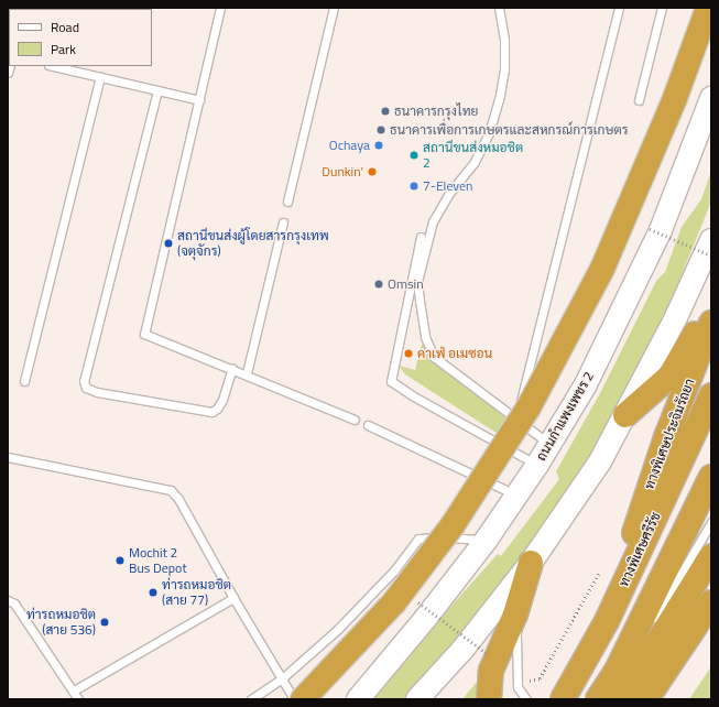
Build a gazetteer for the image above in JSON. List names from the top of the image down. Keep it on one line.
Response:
{"streets":{"highway":["ทางพิเศษประจิมรัถยา","ทางพิเศษศรีรัช"],"main road":["ถนนกำแพงเพชร 2"]},"crossings":[["ทางพิเศษประจิมรัถยา","ทางพิเศษศรีรัช"]],"places":["ธนาคารกรุงไทย","ธนาคารเพื่อการเกษตรและสหกรณ์การเกษตร","Ochaya","สถานีขนส่งหมอชิต 2","Dunkin'","7-Eleven","สถานีขนส่งผู้โดยสารกรุงเทพ (จตุจักร)","Omsin","คาเฟ่ อเมซอน","Mochit 2 Bus Depot","ท่ารถหมอชิต (สาย 77)","ท่ารถหมอชิต (สาย 536)"],"legend":["Road","Park"]}
